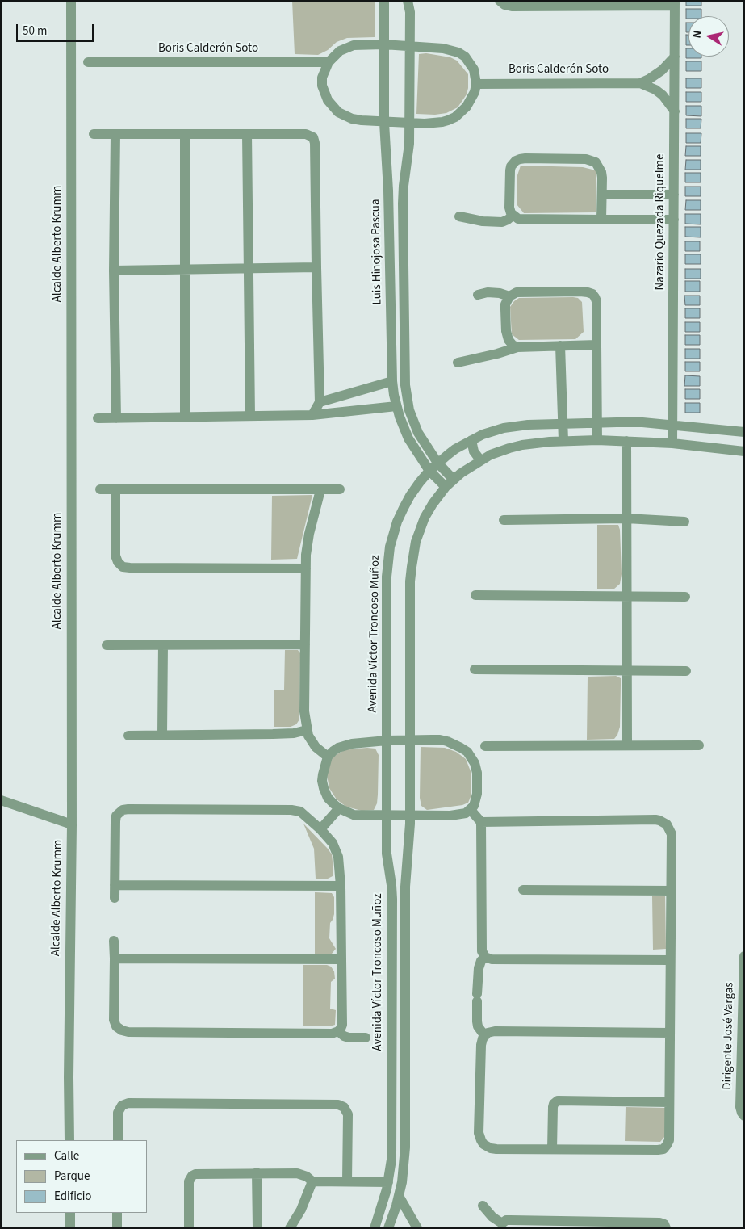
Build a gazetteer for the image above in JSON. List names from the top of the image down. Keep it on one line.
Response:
{"streets":{"street":["Boris Calderón Soto","Nazario Quezada Riquelme","Alcalde Alberto Krumm","Luis Hinojosa Pascua","Avenida Víctor Troncoso Muñoz","Dirigente José Vargas"]},"crossings":[["Boris Calderón Soto","Nazario Quezada Riquelme"],["Nazario Quezada Riquelme","Avenida Víctor Troncoso Muñoz"],["Luis Hinojosa Pascua","Avenida Víctor Troncoso Muñoz"]],"legend":["Calle","Parque","Edificio"],"scale_bar":"50 m","north":"left"}
